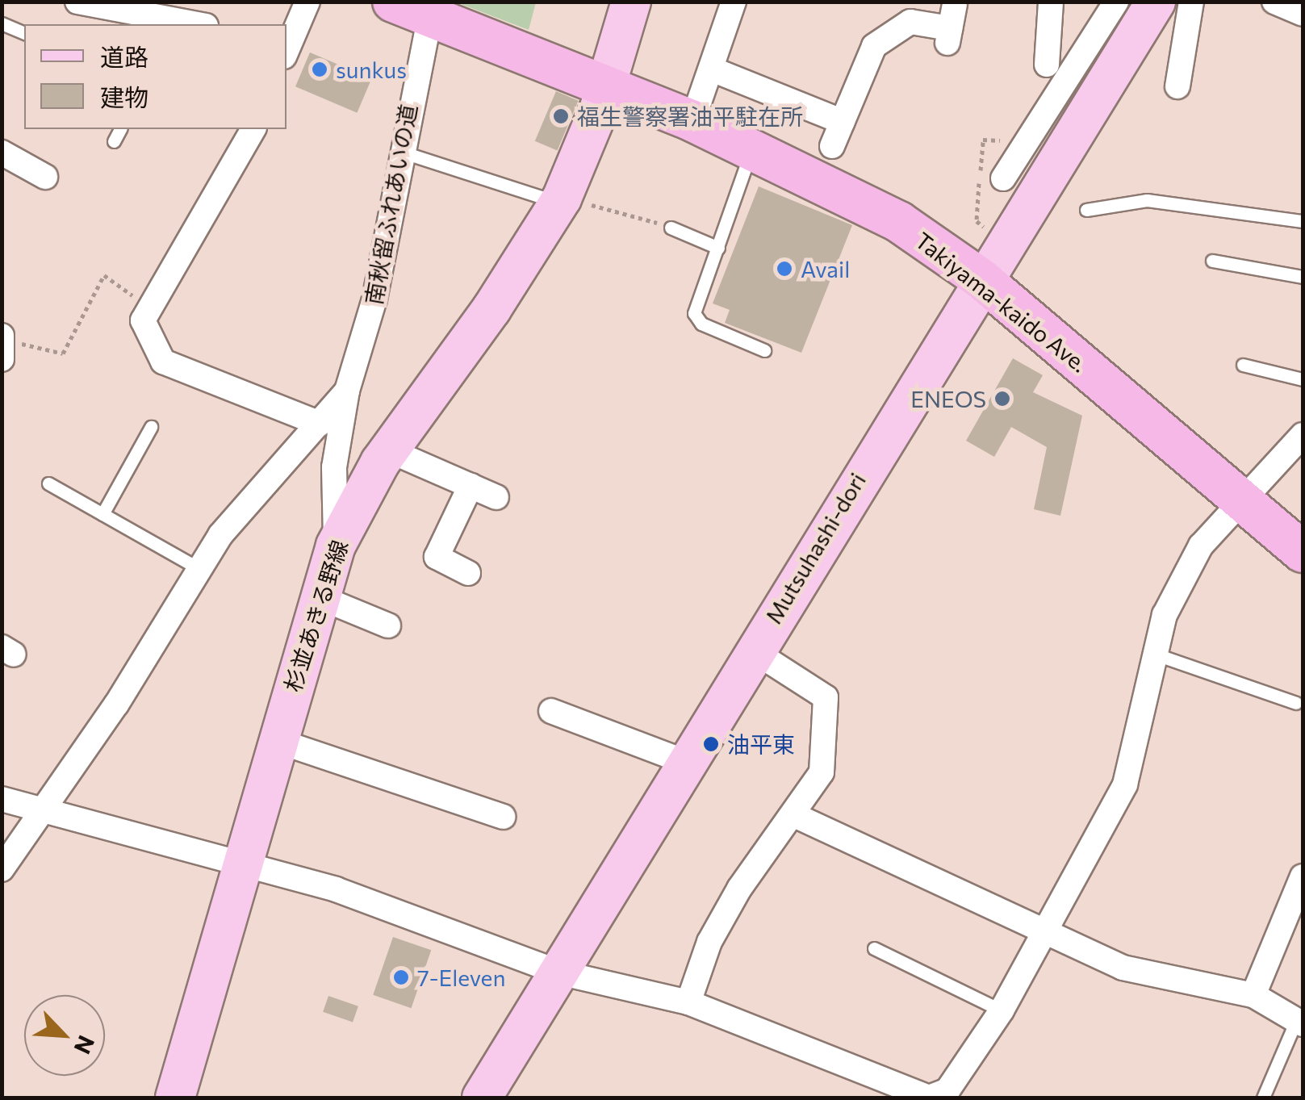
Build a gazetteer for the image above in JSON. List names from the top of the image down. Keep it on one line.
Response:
{"streets":{"highway":["Takiyama-kaido Ave."],"main road":["Mutsuhashi-dori","杉並あきる野線"],"street":["南秋留ふれあいの道"]},"crossings":[["南秋留ふれあいの道","Takiyama-kaido Ave."],["南秋留ふれあいの道","杉並あきる野線"],["Takiyama-kaido Ave.","Mutsuhashi-dori"],["Takiyama-kaido Ave.","杉並あきる野線"]],"places":["sunkus","福生警察署油平駐在所","Avail","ENEOS","油平東","7-Eleven"],"legend":["道路","建物"],"north":"bottom right"}
